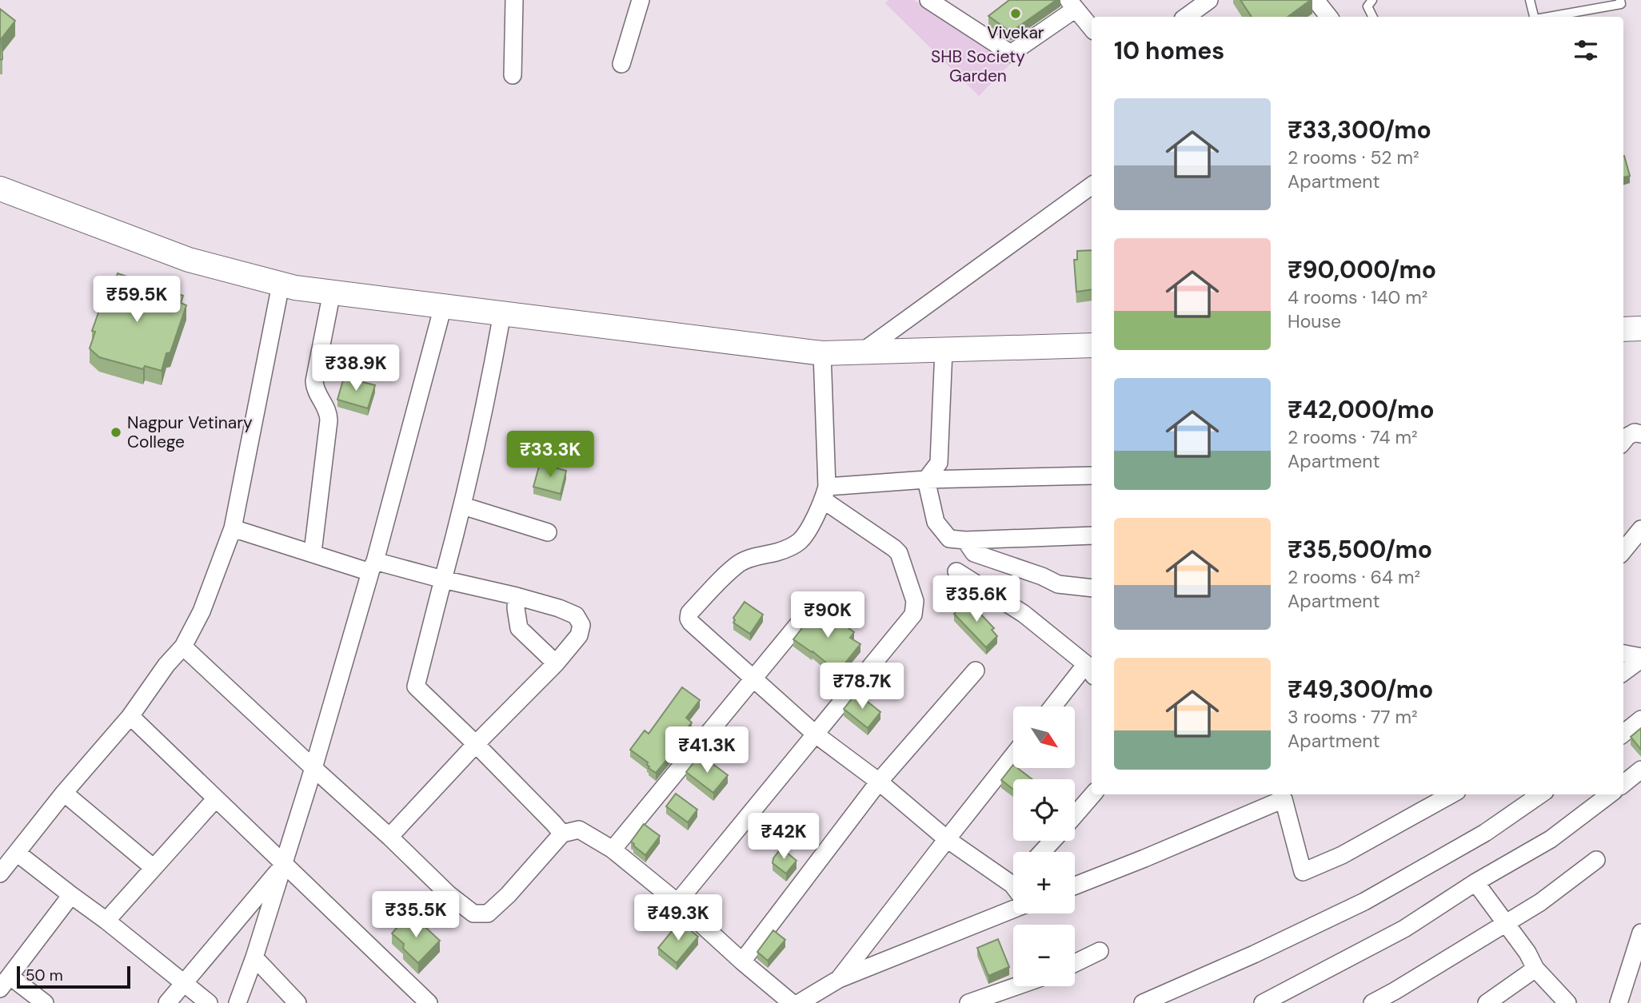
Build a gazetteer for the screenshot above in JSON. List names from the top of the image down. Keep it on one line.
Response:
{"parks":["SHB Society Garden"],"places":["Vivekar","Nagpur Vetinary College"],"scale_bar":"50 m","north":"bottom right","page":{"heading":"10 homes","list":[{"name":"₹33,300/mo","note":"2 rooms · 52 m² · Apartment"},{"name":"₹90,000/mo","note":"4 rooms · 140 m² · House"},{"name":"₹42,000/mo","note":"2 rooms · 74 m² · Apartment"},{"name":"₹35,500/mo","note":"2 rooms · 64 m² · Apartment"},{"name":"₹49,300/mo","note":"3 rooms · 77 m² · Apartment"}],"price":["₹59.5K","₹38.9K","₹33.3K","₹35.6K","₹90K","₹78.7K","₹41.3K","₹42K","₹35.5K","₹49.3K"],"map_buttons":["+","−"],"scale":"50 m"}}
